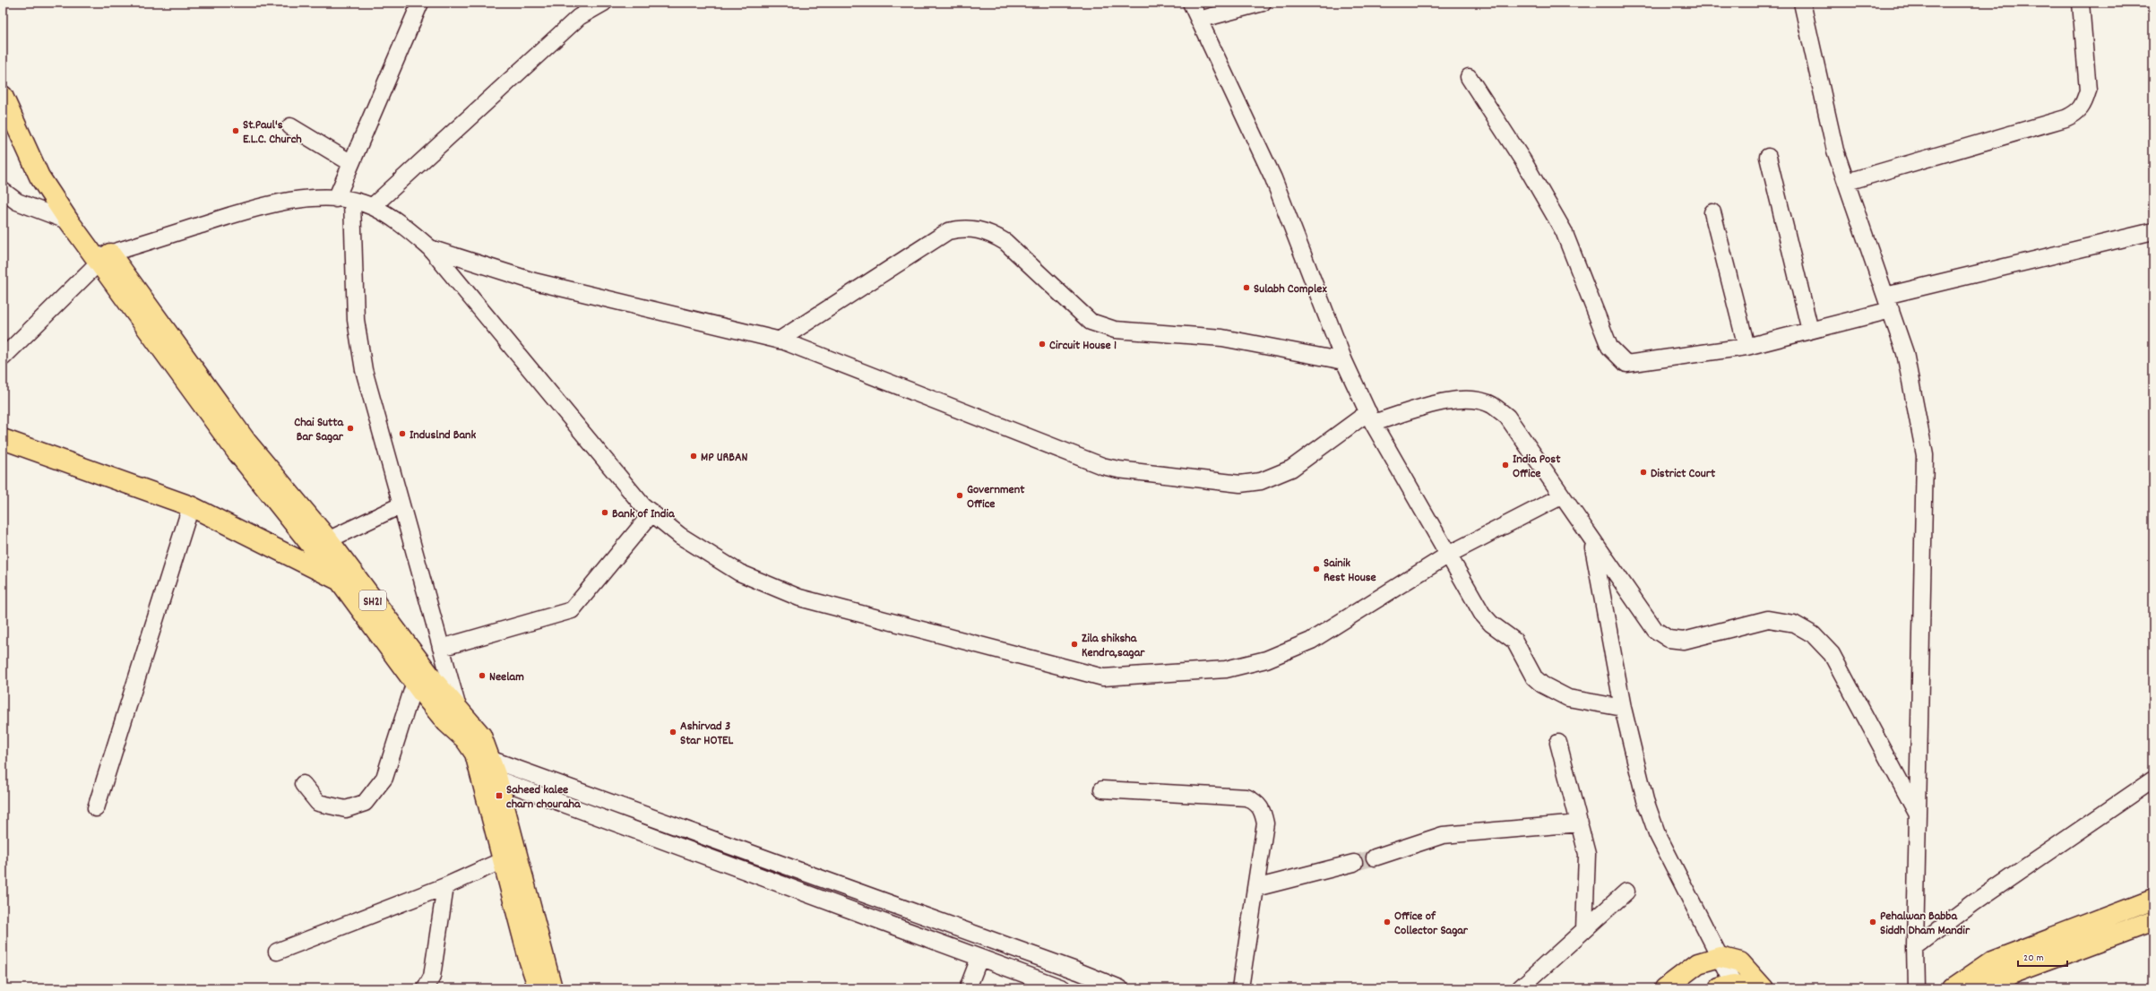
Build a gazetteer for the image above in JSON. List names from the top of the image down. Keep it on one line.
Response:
{"streets":{"main road":["SH21"]},"places":{"other":["St.Paul's E.L.C. Church","Sulabh Complex","Circuit House 1","Chai Sutta Bar Sagar","Induslnd Bank","MP URBAN","India Post Office","District Court","Government Office","Bank of India","Sainik Rest House","Zila shiksha Kendra,sagar","Neelam","Ashirvad 3 Star HOTEL","Office of Collector Sagar","Pehalwan Babba Siddh Dham Mandir"],"transit":["Saheed kalee charn chouraha"]},"scale_bar":"20 m"}
